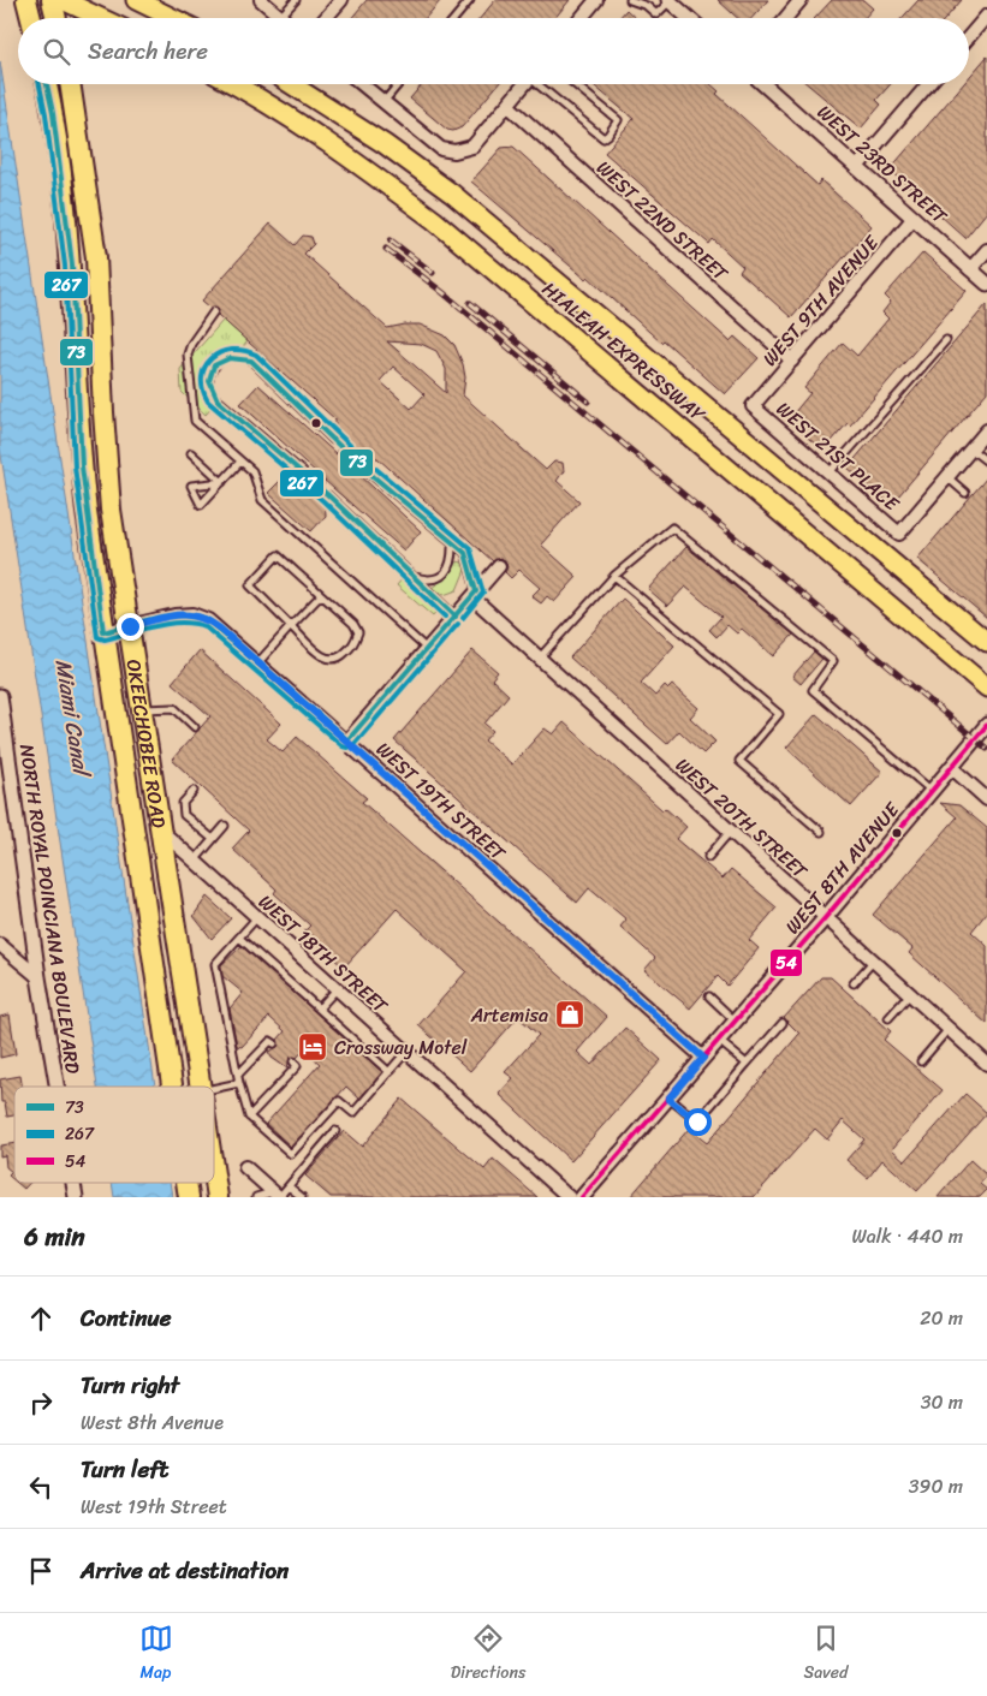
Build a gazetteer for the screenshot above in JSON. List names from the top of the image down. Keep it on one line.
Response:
{"streets":{"highway":["OKEECHOBEE ROAD"],"main road":["HIALEAH EXPRESSWAY"],"street":["WEST 23RD STREET","WEST 22ND STREET","WEST 9TH AVENUE","WEST 21ST PLACE","WEST 19TH STREET","WEST 20TH STREET","WEST 8TH AVENUE","NORTH ROYAL POINCIANA BOULEVARD","WEST 18TH STREET"]},"crossings":[["WEST 23RD STREET","WEST 9TH AVENUE"],["WEST 22ND STREET","WEST 9TH AVENUE"],["WEST 9TH AVENUE","WEST 21ST PLACE"],["OKEECHOBEE ROAD","WEST 19TH STREET"],["OKEECHOBEE ROAD","WEST 18TH STREET"],["WEST 19TH STREET","WEST 8TH AVENUE"],["WEST 20TH STREET","WEST 8TH AVENUE"]],"water":["Miami Canal"],"places":{"shop":["Artemisa"],"hotel":["Crossway Motel"]},"lines":["transit line 73","transit line 267","transit line 54"],"legend":["73","267","54"],"page":{"search":"Search here","heading":["6 min","Walk · 440 m"],"list":[["Continue","20 m"],["Turn right","West 8th Avenue","30 m"],["Turn left","West 19th Street","390 m"],"Arrive at destination"],"nav":["Map","Directions","Saved"]}}
